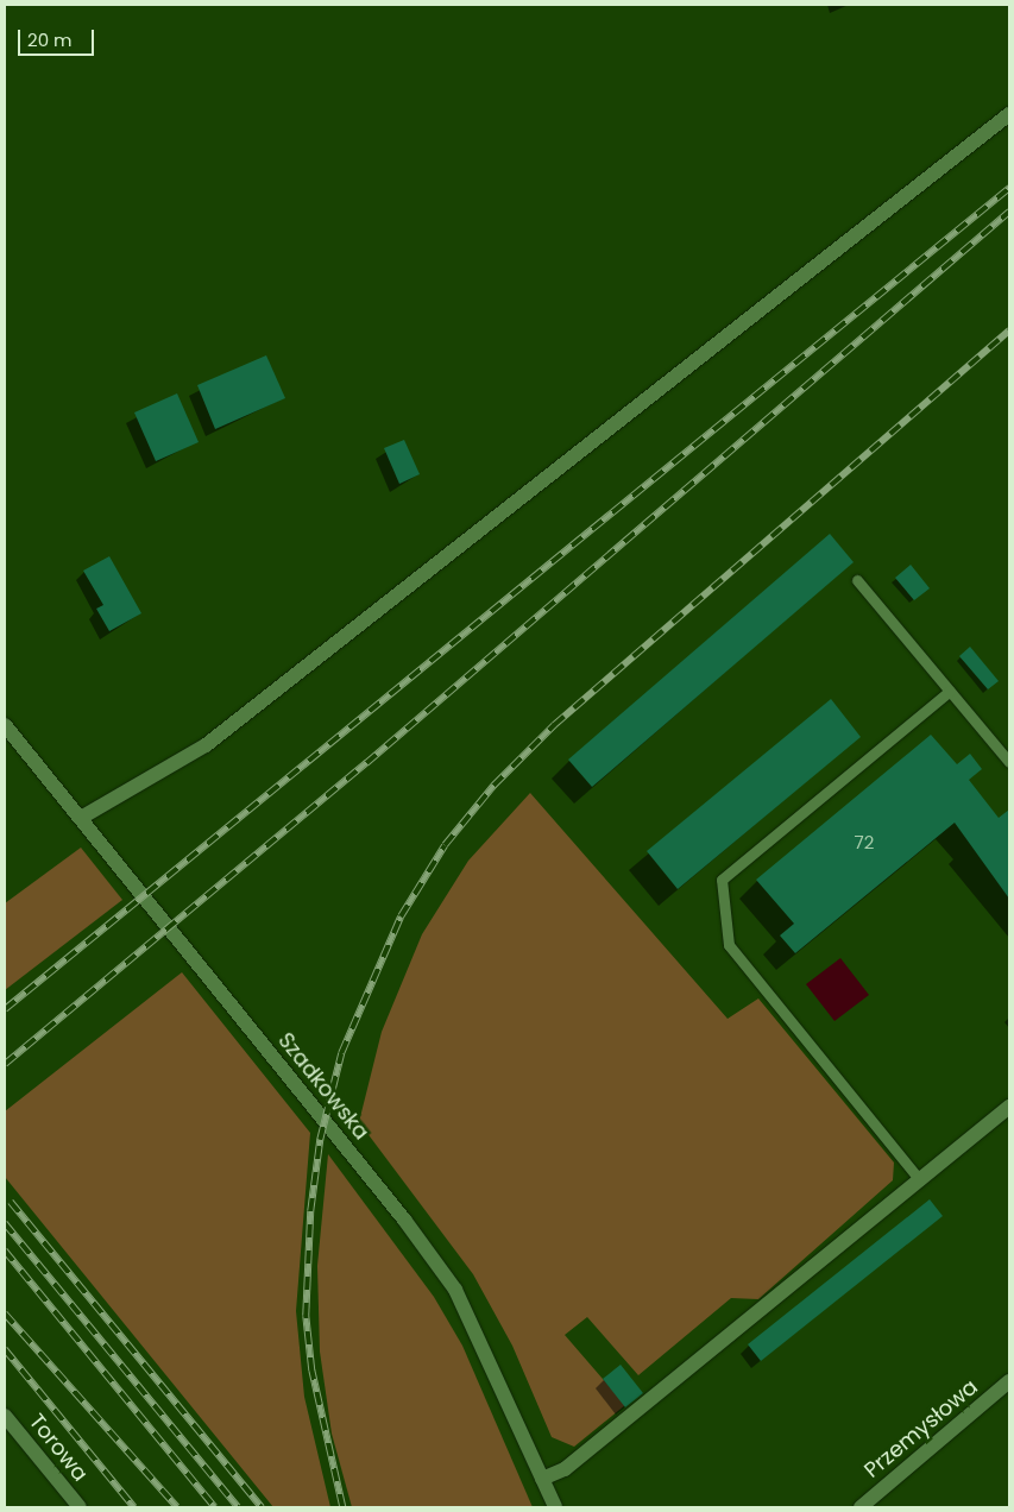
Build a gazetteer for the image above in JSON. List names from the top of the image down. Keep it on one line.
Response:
{"streets":{"street":["Szadkowska","Przemysłowa","Torowa"]},"house_numbers":["72"],"scale_bar":"20 m"}
